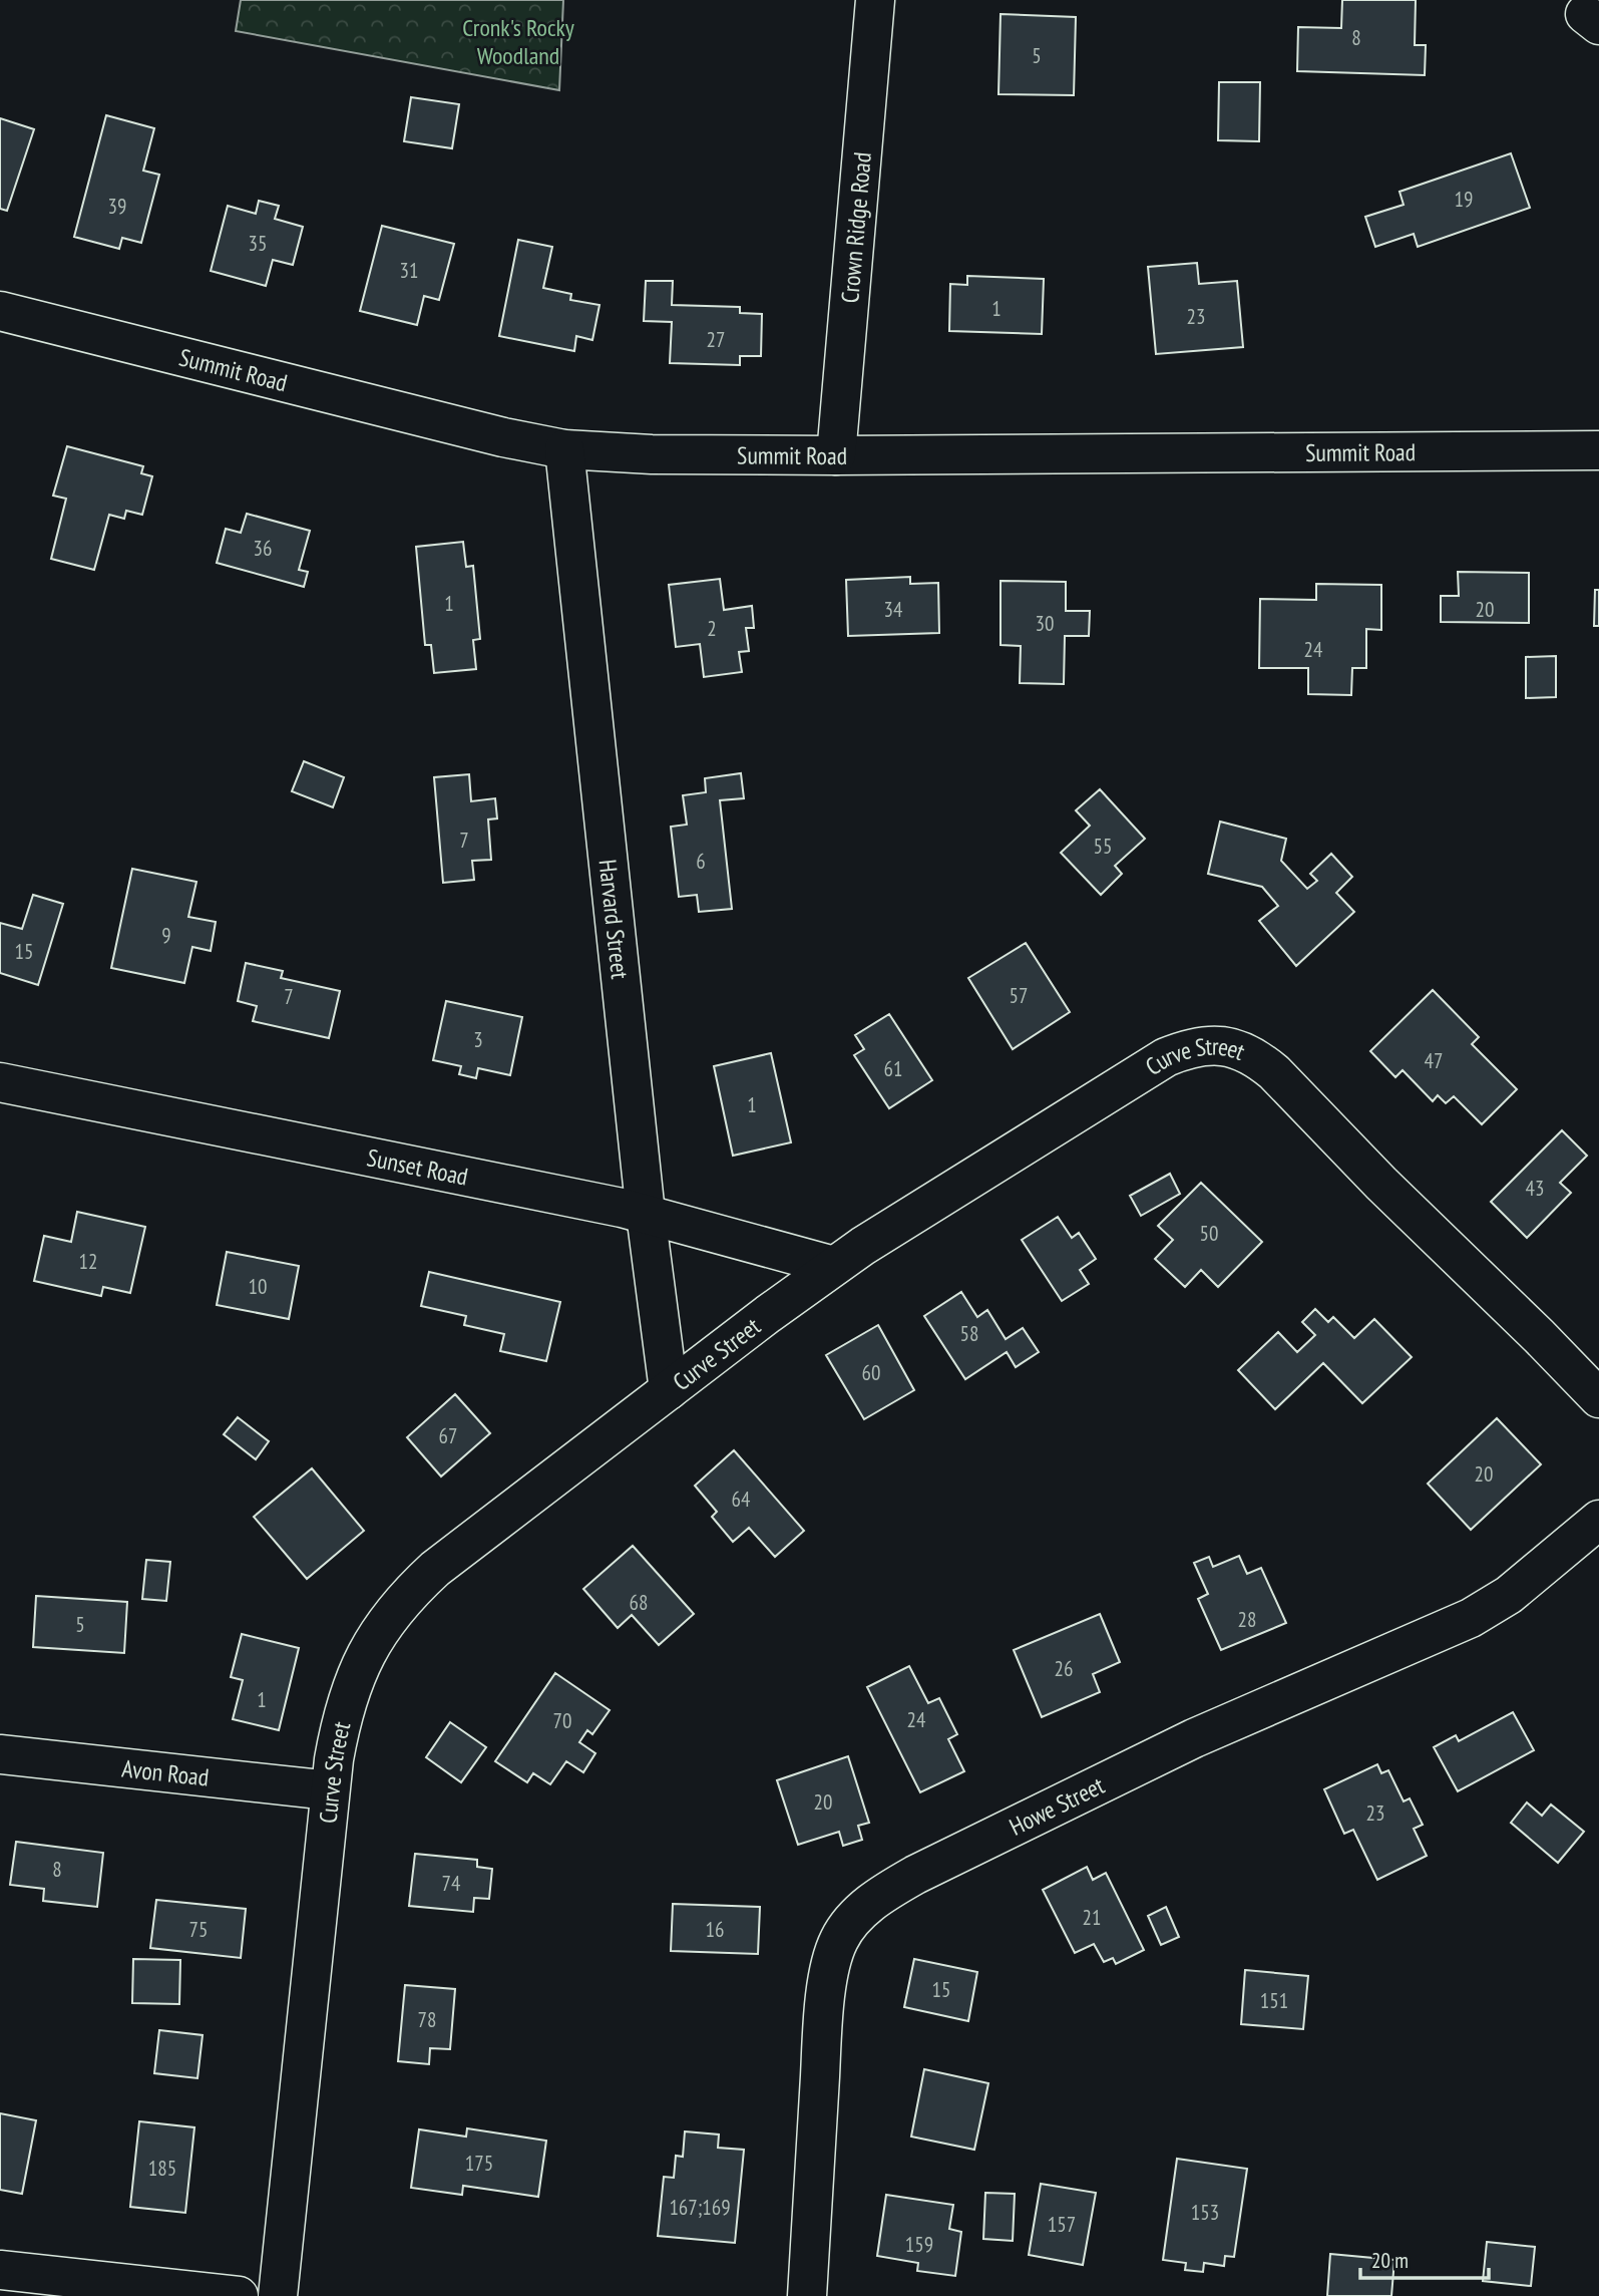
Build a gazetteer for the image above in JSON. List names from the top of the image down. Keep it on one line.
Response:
{"streets":{"street":["Crown Ridge Road","Summit Road","Harvard Street","Curve Street","Sunset Road","Avon Road","Howe Street"]},"crossings":[["Crown Ridge Road","Summit Road"],["Summit Road","Harvard Street"],["Harvard Street","Curve Street"],["Harvard Street","Sunset Road"],["Curve Street","Sunset Road"],["Curve Street","Avon Road"]],"parks":["Cronk's Rocky Woodland"],"house_numbers":["8","5","19","39","35","31","1","23","27","36","1","34","20","30","2","24","7","55","6","9","15","57","7","3","47","61","1","43","50","12","10","58","60","67","20","64","68","28","5","26","1","24","70","20","23","8","74","21","75","16","15","151","78","175","185","167;169","153","157","159"],"scale_bar":"20 m"}
